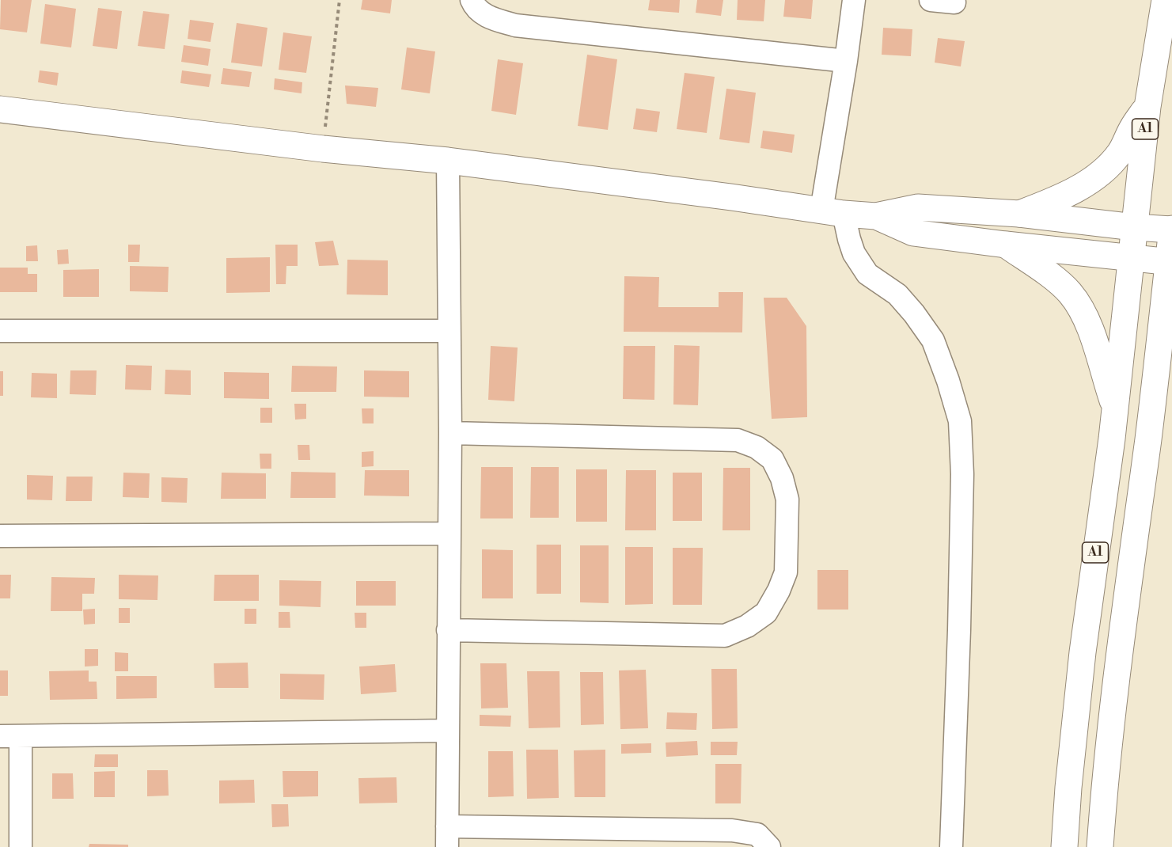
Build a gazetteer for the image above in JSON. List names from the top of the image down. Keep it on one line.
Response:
{"streets":{"main road":["A1"]}}
